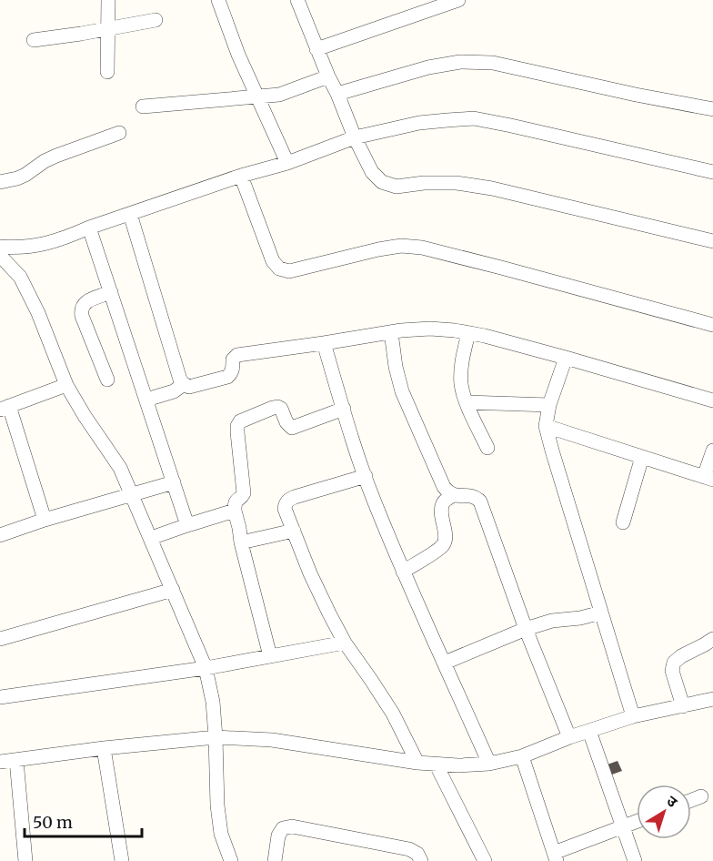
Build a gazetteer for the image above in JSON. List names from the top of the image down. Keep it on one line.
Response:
{"scale_bar":"50 m","north":"top right"}
